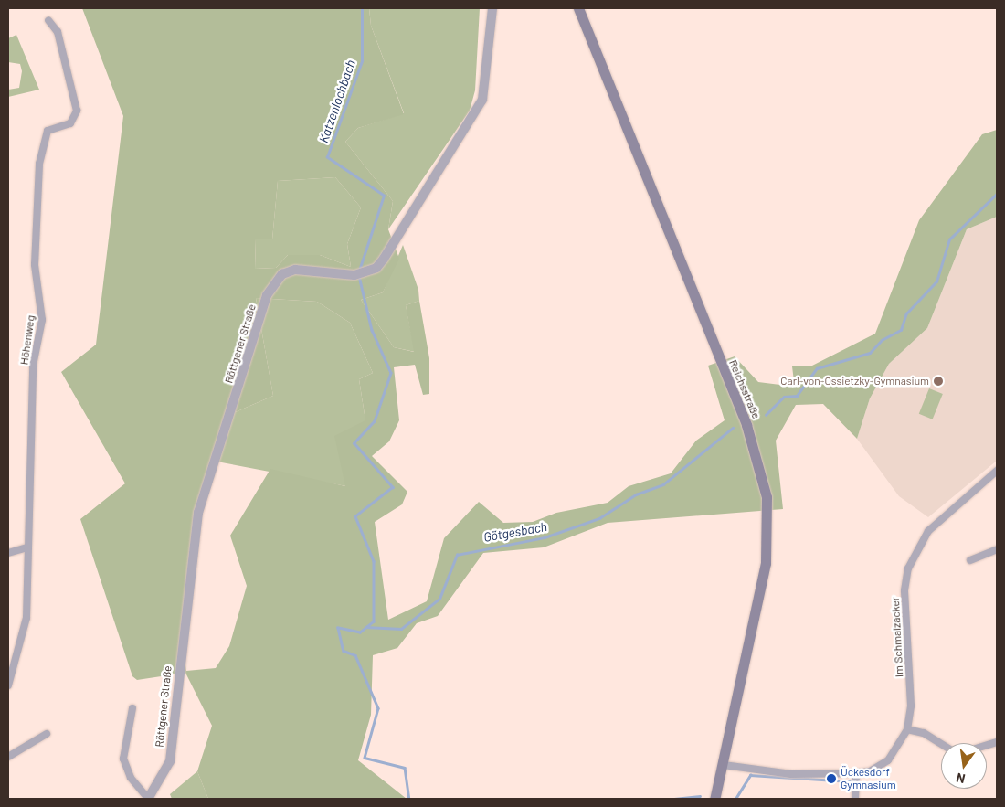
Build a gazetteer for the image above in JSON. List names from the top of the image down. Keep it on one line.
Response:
{"streets":{"main road":["Reichsstraße"],"street":["Höhenweg","Röttgener Straße","Im Schmalzacker"]},"water":["Katzenlochbach","Götgesbach"],"places":["Carl-von-Ossietzky-Gymnasium","Ückesdorf Gymnasium"],"north":"bottom"}
